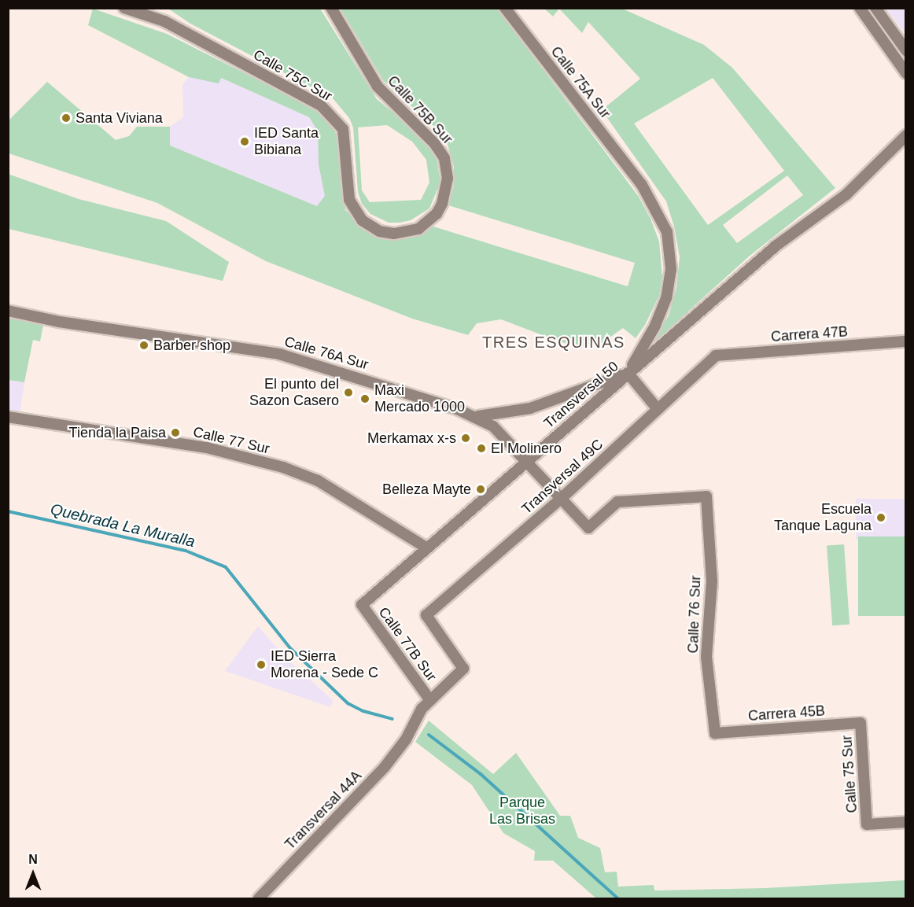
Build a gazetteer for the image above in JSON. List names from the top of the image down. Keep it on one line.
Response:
{"streets":{"street":["Calle 75C Sur","Calle 75A Sur","Calle 75B Sur","Carrera 47B","Calle 76A Sur","Transversal 50","Calle 77 Sur","Transversal 49C","Calle 76 Sur","Calle 77B Sur","Carrera 45B","Calle 75 Sur","Transversal 44A"]},"crossings":[["Calle 75C Sur","Calle 75B Sur"],["Calle 75A Sur","Transversal 50"],["Carrera 47B","Transversal 49C"],["Calle 76A Sur","Transversal 50"],["Calle 76A Sur","Transversal 49C"],["Calle 76A Sur","Calle 76 Sur"],["Transversal 50","Calle 77 Sur"],["Transversal 50","Calle 77B Sur"],["Transversal 49C","Transversal 44A"],["Calle 76 Sur","Carrera 45B"],["Calle 77B Sur","Transversal 44A"],["Carrera 45B","Calle 75 Sur"]],"districts":["TRES ESQUINAS"],"water":["Quebrada La Muralla"],"parks":["Parque Las Brisas"],"places":["Santa Viviana","IED Santa Bibiana","Barber shop","El punto del Sazon Casero","Maxi Mercado 1000","Tienda la Paisa","Merkamax x-s","El Molinero","Belleza Mayte","Escuela Tanque Laguna","IED Sierra Morena - Sede C"],"north":"top"}
